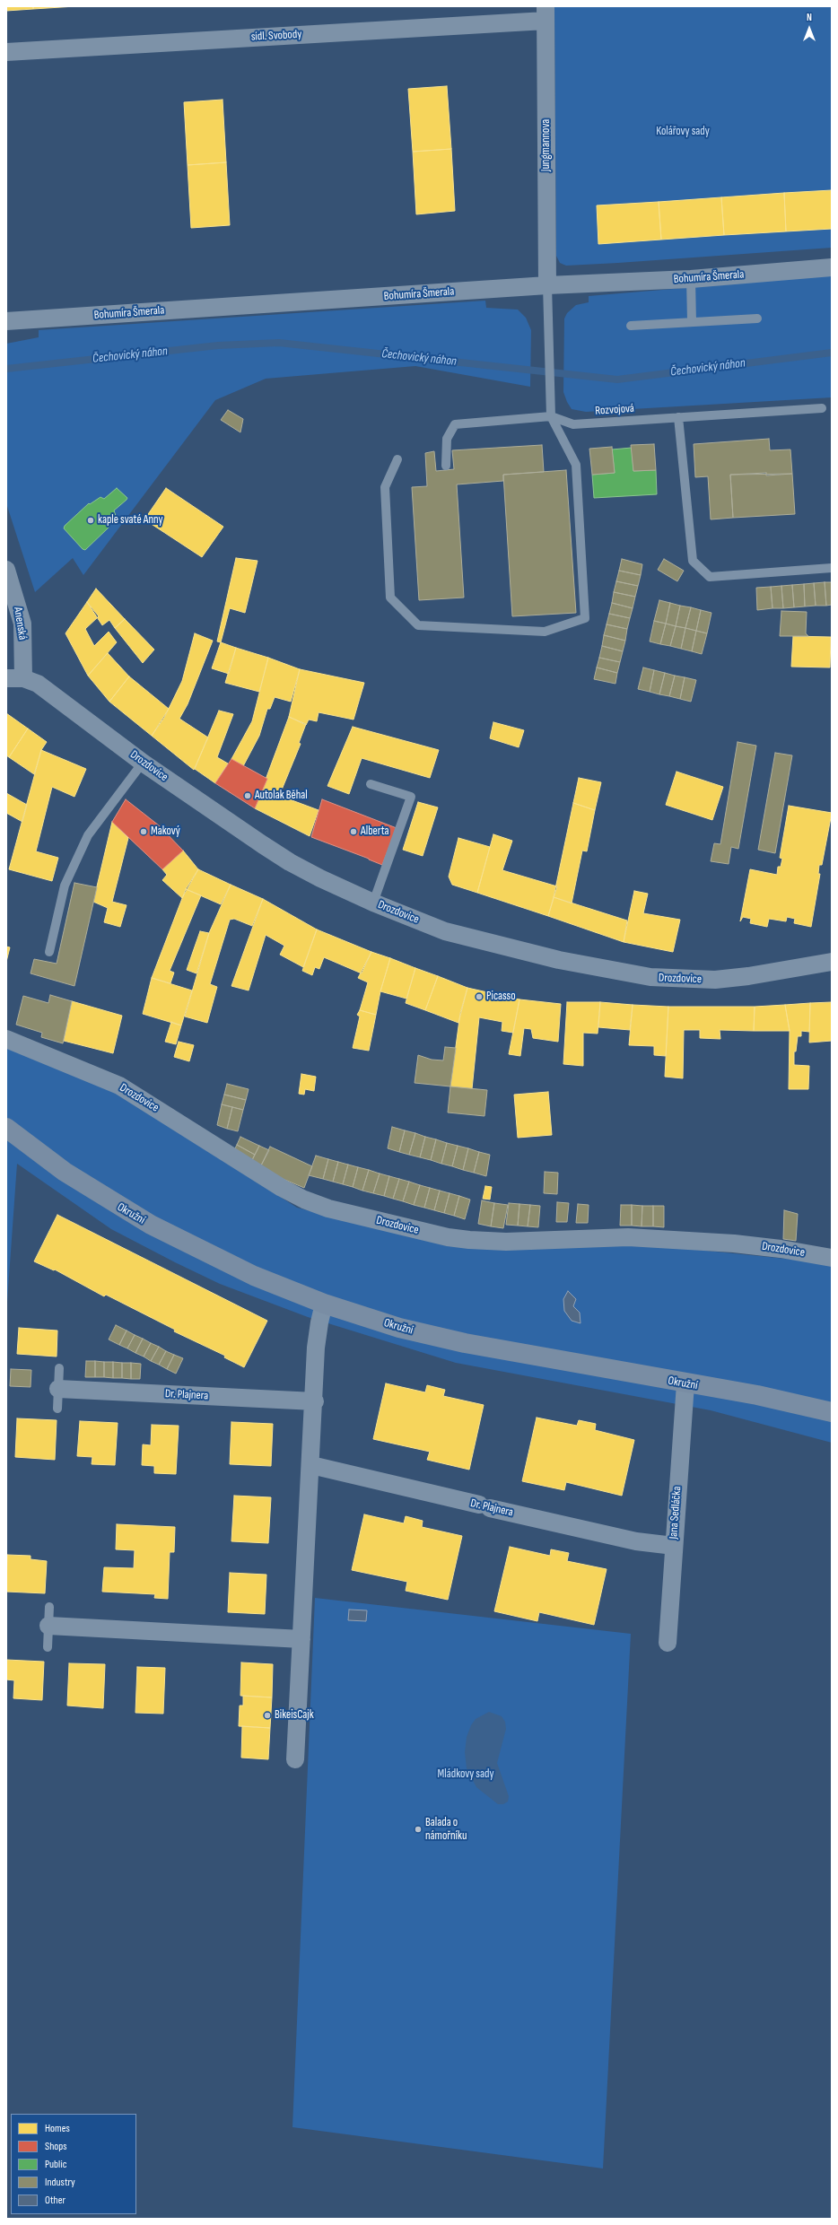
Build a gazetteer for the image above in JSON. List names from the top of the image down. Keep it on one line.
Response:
{"streets":{"street":["sídl. Svobody","Jungmannova","Bohumíra Šmerala","Anenská","Drozdovice","Okružní","Dr. Plajnera","Jana Sedláčka"],"lane":["Rozvojová"]},"crossings":[["sídl. Svobody","Jungmannova"],["Jungmannova","Bohumíra Šmerala"],["Anenská","Drozdovice"],["Okružní","Jana Sedláčka"],["Dr. Plajnera","Jana Sedláčka"]],"water":["Čechovický náhon"],"parks":["Kolářovy sady","Mládkovy sady"],"places":["kaple svaté Anny","Autolak Běhal","Makový","Alberta","Picasso","BikeisCajk","Balada o námořníku"],"legend":["Homes","Shops","Public","Industry","Other"],"north":"top"}
